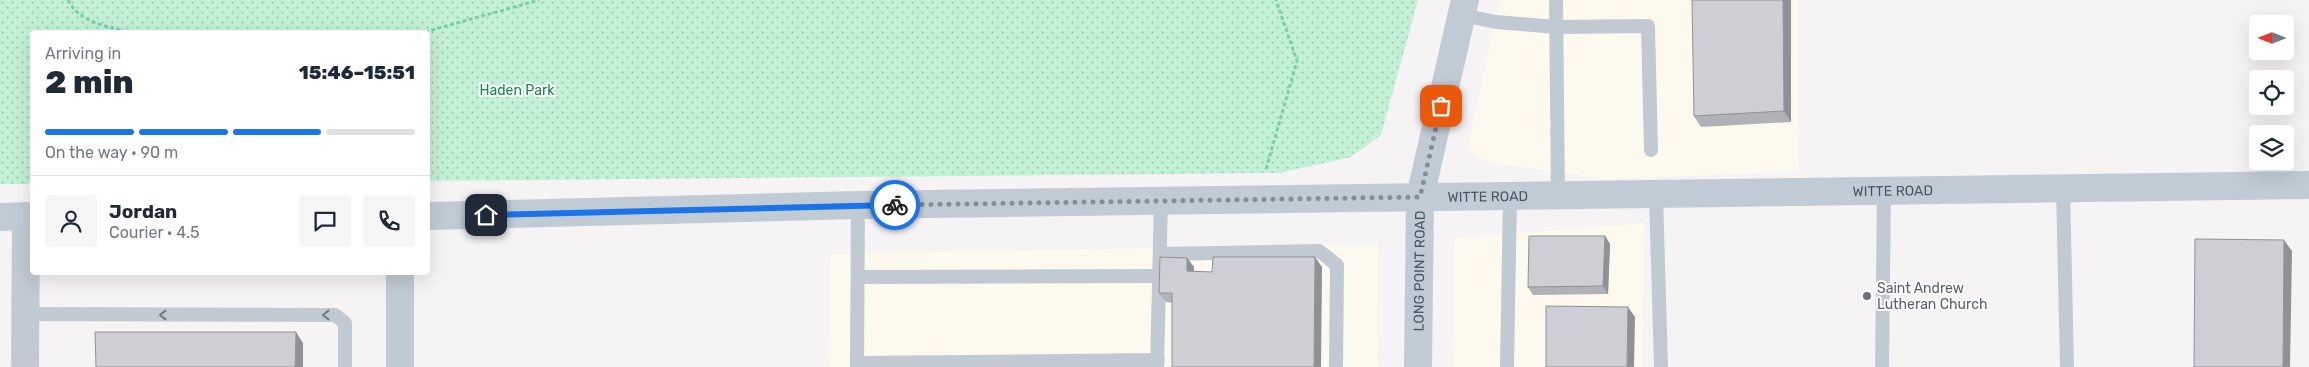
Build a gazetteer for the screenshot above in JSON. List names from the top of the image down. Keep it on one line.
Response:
{"streets":{"street":["WITTE ROAD","LONG POINT ROAD"]},"crossings":[["WITTE ROAD","LONG POINT ROAD"]],"parks":["Haden Park"],"places":["Saint Andrew Lutheran Church"],"north":"left","page":{"heading":["2 min","Arriving in","15:46–15:51"],"panel":["Jordan","Courier · 4.5"],"bar":"On the way · 90 m"}}
